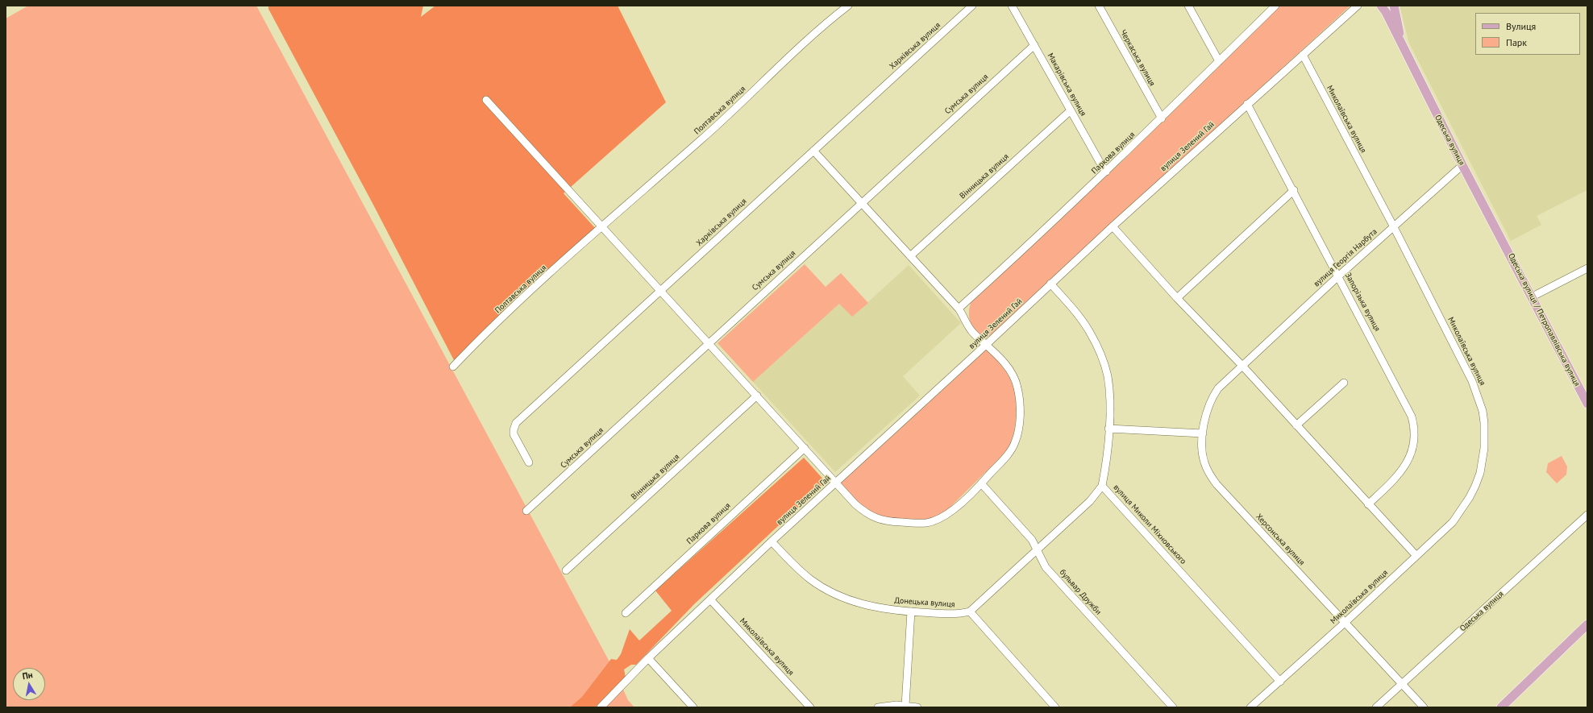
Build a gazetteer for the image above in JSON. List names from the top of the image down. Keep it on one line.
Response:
{"streets":{"main road":["Одеська вулиця","Одеська вулиця / Петропавлівська вулиця"],"street":["Харківська вулиця","Черкаська вулиця","Макарівська вулиця","Сумська вулиця","Полтавська вулиця","Миколаївська вулиця","вулиця Зелений Гай","Паркова вулиця","Вінницька вулиця","вулиця Георгія Нарбута","Запорізька вулиця","вулиця Миколи Міхновського","Херсонська вулиця","бульвар Дружби","Донецька вулиця"]},"crossings":[["Черкаська вулиця","Паркова вулиця"],["Макарівська вулиця","Сумська вулиця"],["Макарівська вулиця","Паркова вулиця"],["Макарівська вулиця","Вінницька вулиця"],["Миколаївська вулиця","вулиця Зелений Гай"],["Миколаївська вулиця","вулиця Георгія Нарбута"],["Миколаївська вулиця","вулиця Миколи Міхновського"],["Миколаївська вулиця","Херсонська вулиця"],["Одеська вулиця","вулиця Георгія Нарбута"],["Одеська вулиця","Одеська вулиця / Петропавлівська вулиця"],["Одеська вулиця","Херсонська вулиця"],["вулиця Зелений Гай","Запорізька вулиця"],["вулиця Зелений Гай","вулиця Миколи Міхновського"],["вулиця Зелений Гай","Донецька вулиця"],["вулиця Георгія Нарбута","Запорізька вулиця"],["вулиця Георгія Нарбута","Херсонська вулиця"]],"legend":["Вулиця","Парк"],"north":"top"}
